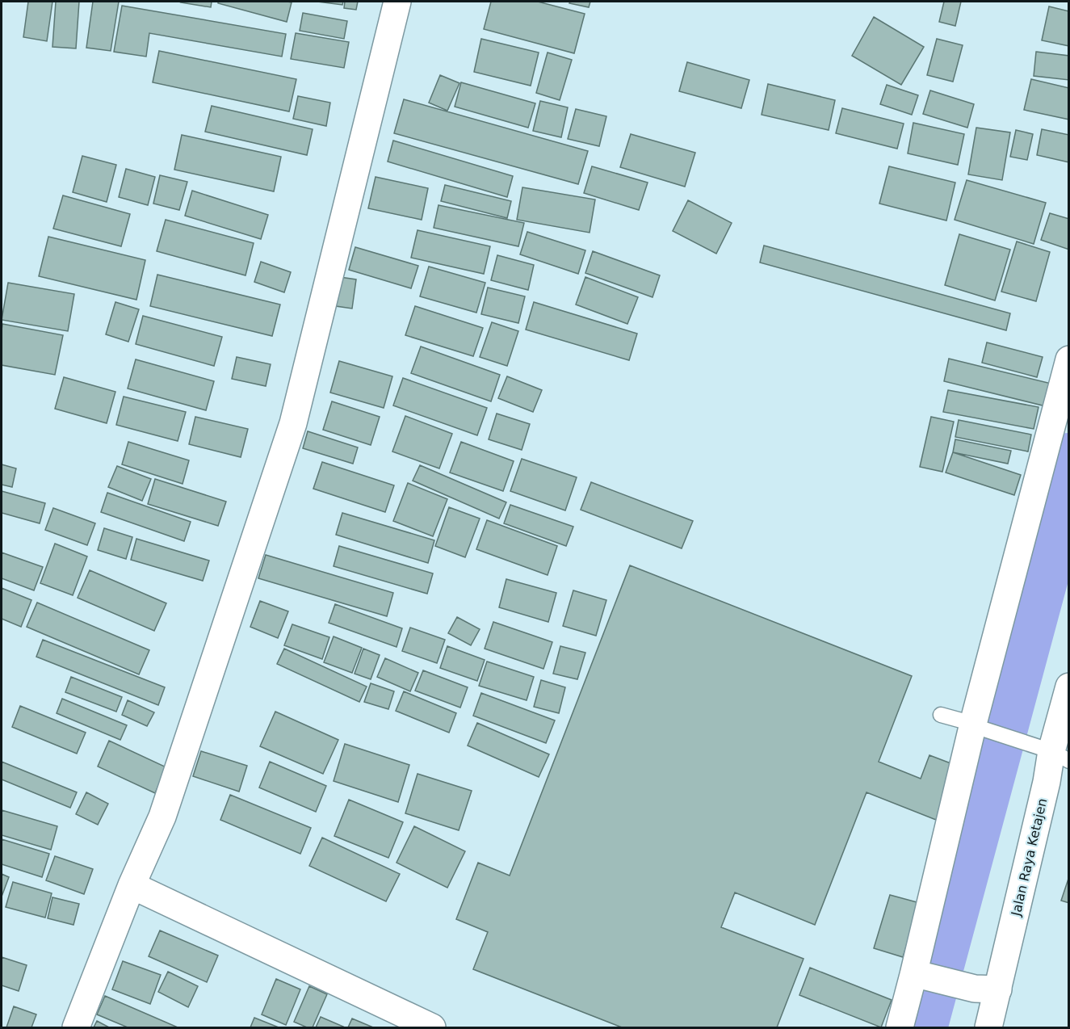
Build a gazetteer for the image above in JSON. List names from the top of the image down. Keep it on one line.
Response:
{"streets":{"street":["Jalan Raya Ketajen"]}}
